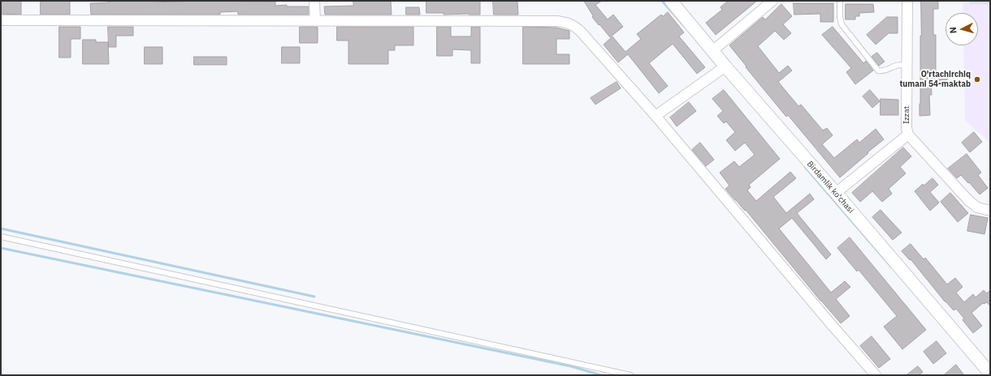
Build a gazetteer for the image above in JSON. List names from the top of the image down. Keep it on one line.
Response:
{"streets":{"street":["Izzat","Birdamlik ko'chasi"]},"places":["O'rtachirchiq tumani 54-maktab"],"north":"left"}
